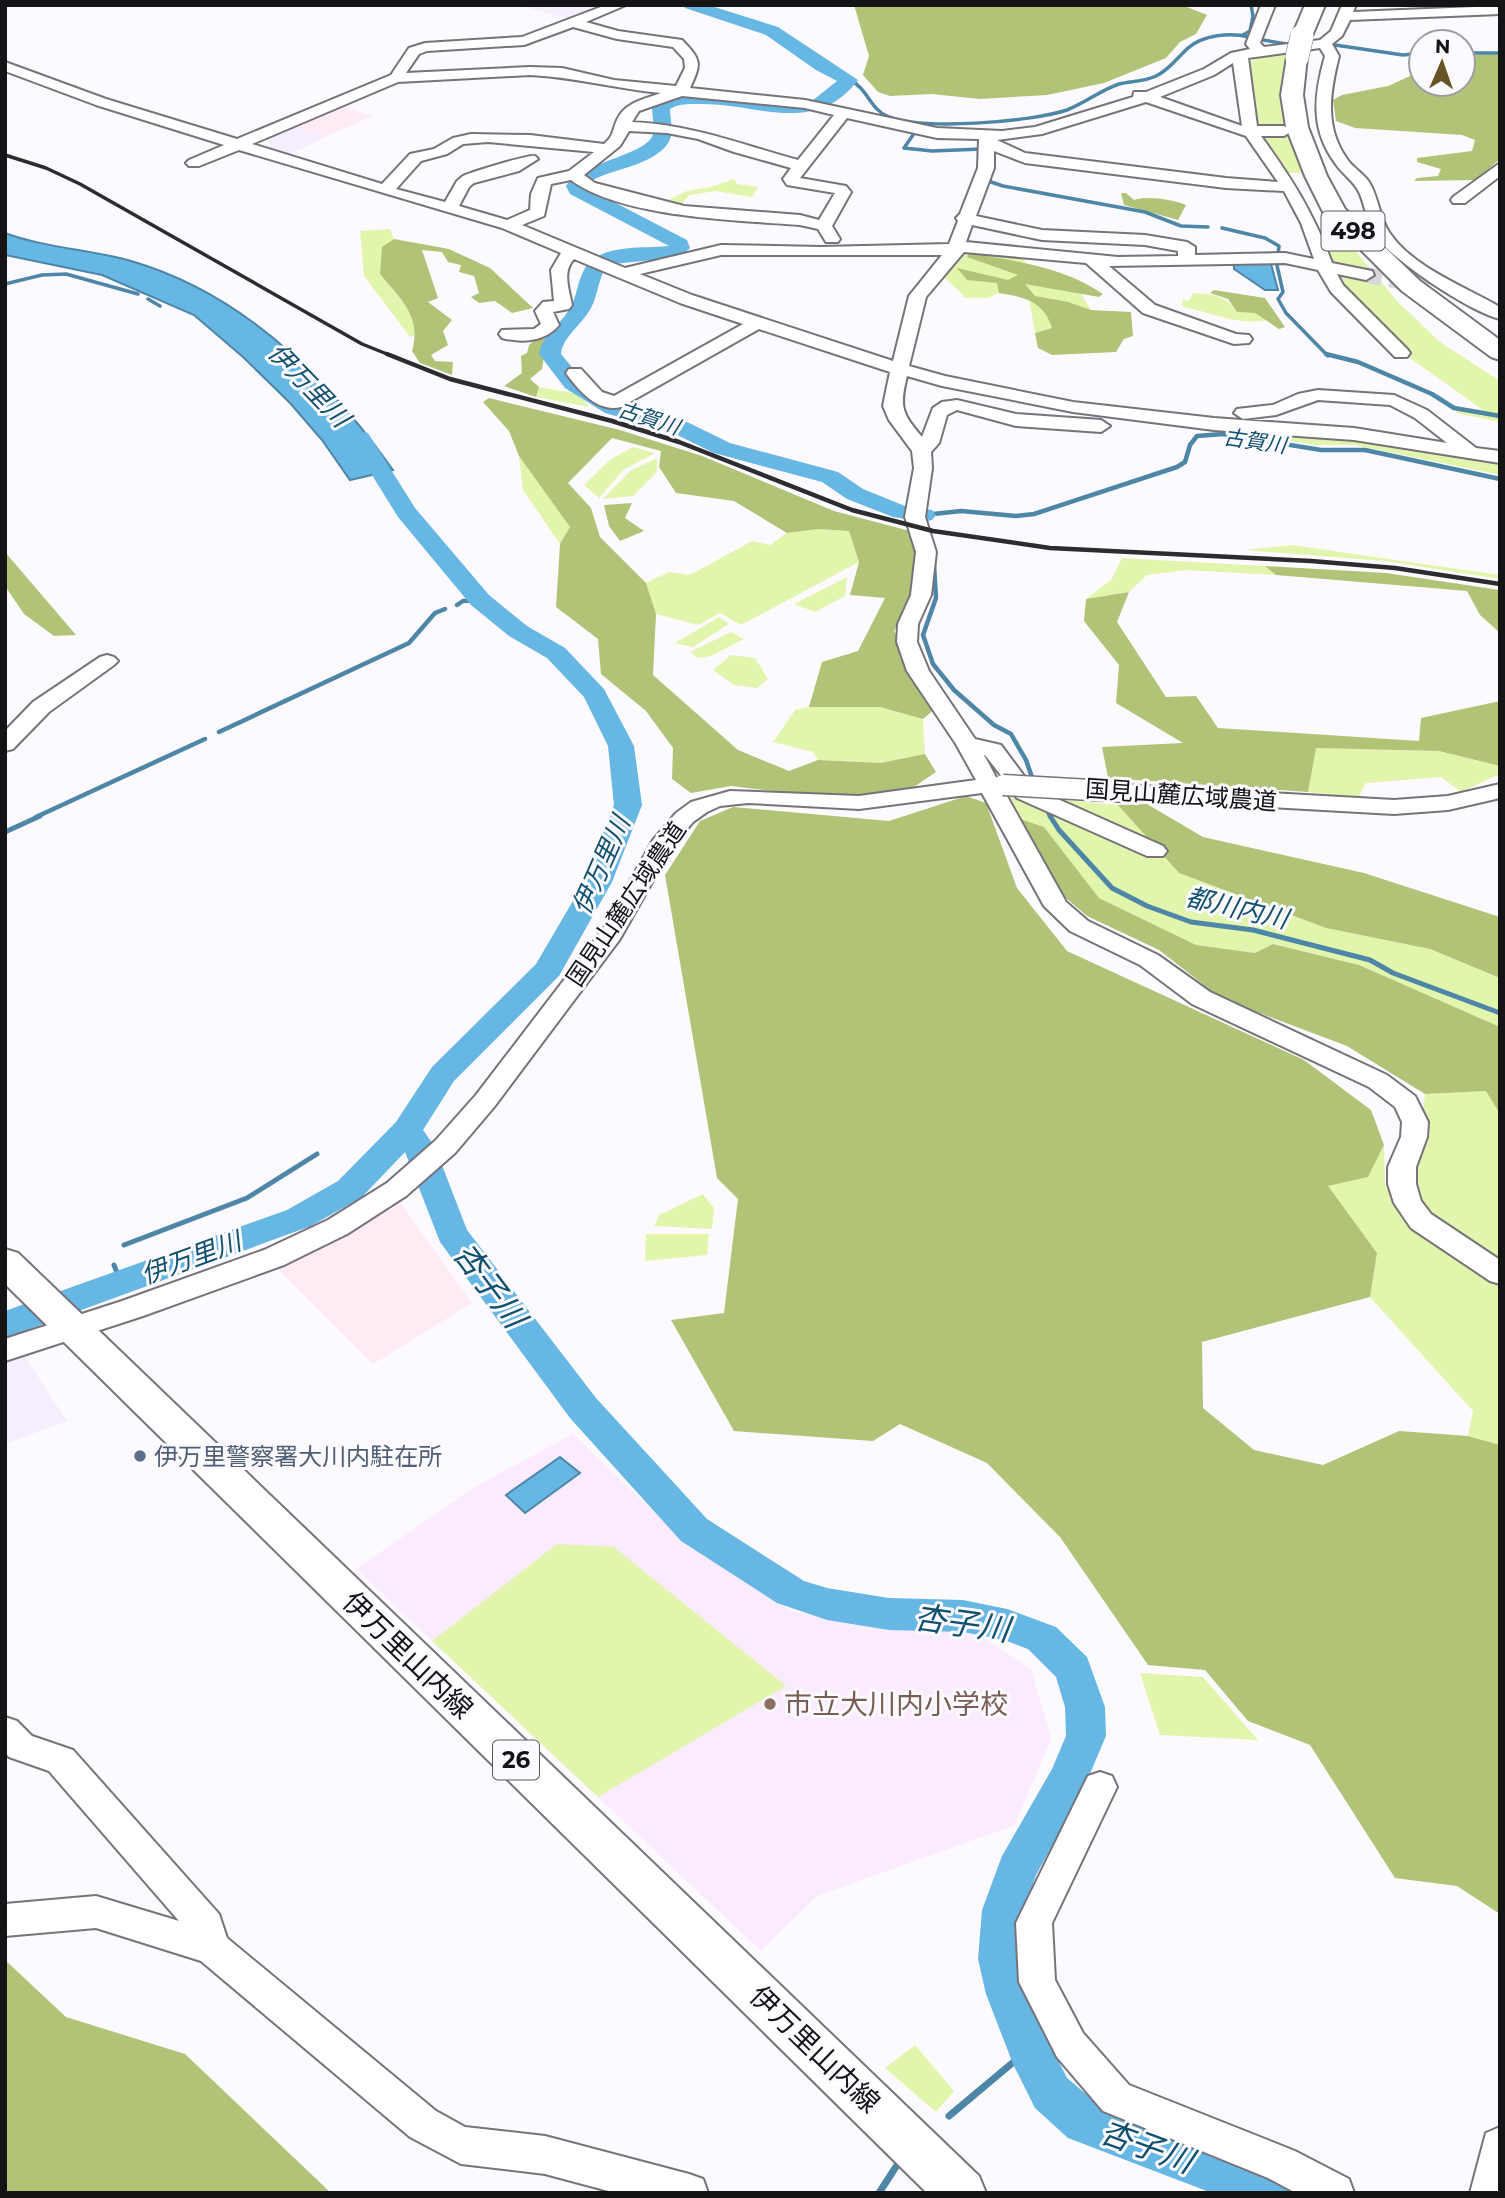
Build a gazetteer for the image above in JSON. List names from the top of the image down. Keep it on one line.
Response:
{"streets":{"highway":["498"],"main road":["伊万里山内線","26"],"street":["国見山麓広域農道"]},"crossings":[["国見山麓広域農道","伊万里山内線"]],"water":["伊万里川","古賀川","都川内川","杏子川"],"places":["伊万里警察署大川内駐在所","市立大川内小学校"],"north":"top"}
